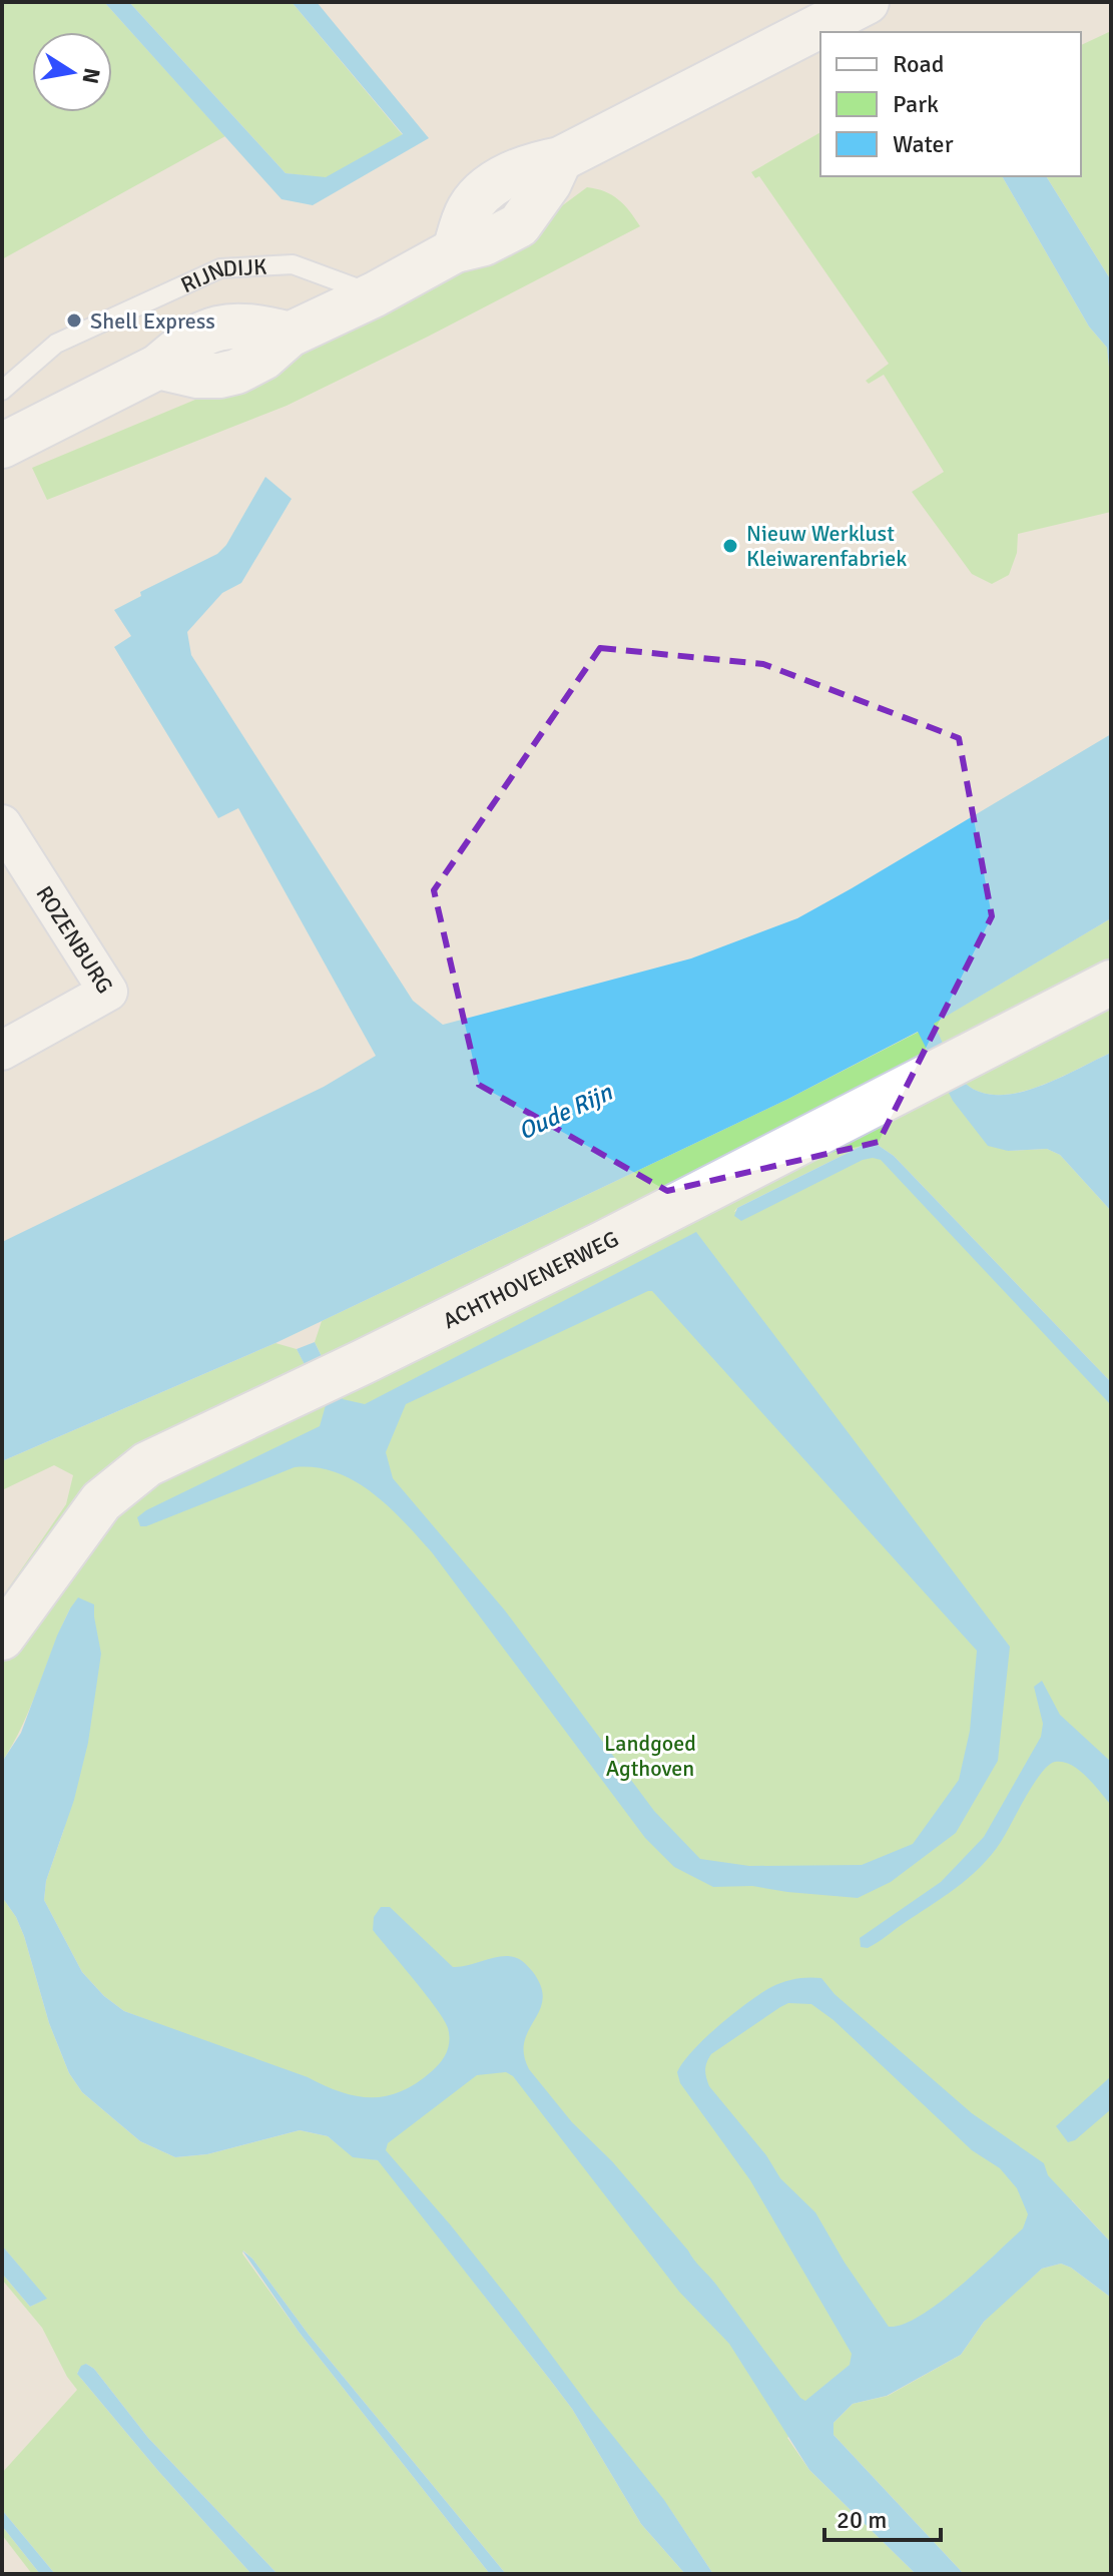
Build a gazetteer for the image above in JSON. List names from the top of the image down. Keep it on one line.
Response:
{"streets":{"street":["ROZENBURG","ACHTHOVENERWEG"],"lane":["RIJNDIJK"]},"water":["Oude Rijn"],"parks":["Landgoed Agthoven"],"places":["Shell Express","Nieuw Werklust Kleiwarenfabriek"],"legend":["Road","Park","Water"],"scale_bar":"20 m","north":"right"}
